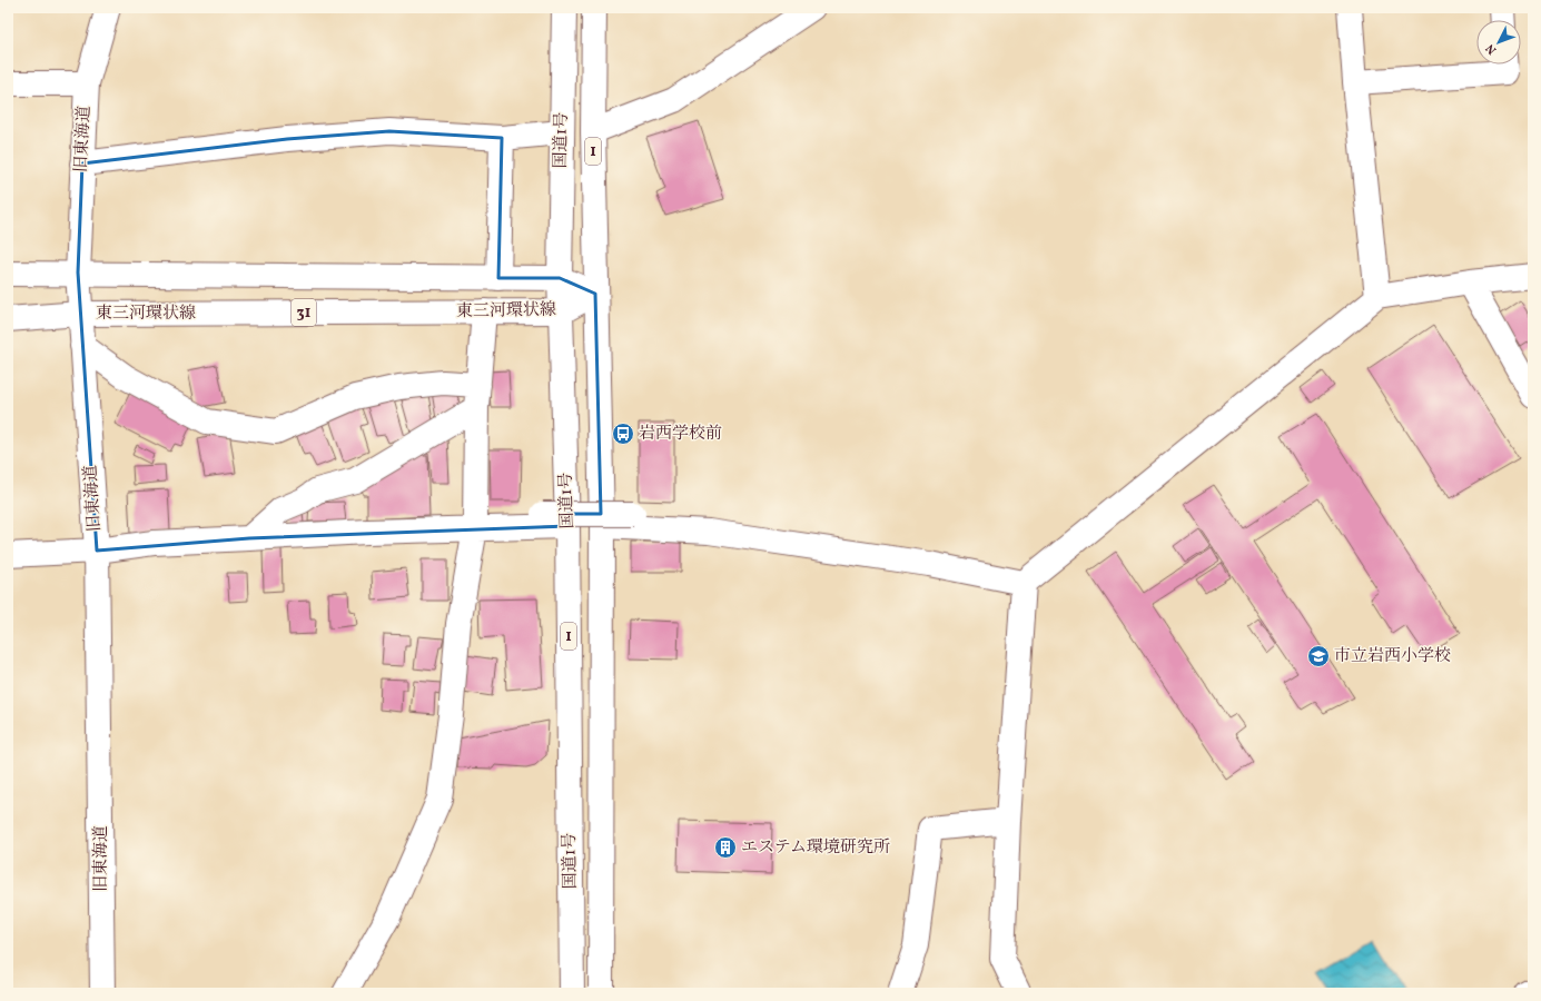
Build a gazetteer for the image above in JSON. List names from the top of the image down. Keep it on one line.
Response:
{"streets":{"main road":["旧東海道","国道1号","1","東三河環状線","31"]},"crossings":[["旧東海道","東三河環状線"],["国道1号","東三河環状線"]],"places":{"bus stop":["岩西学校前"],"school or university":["市立岩西小学校"],"building":["エステム環境研究所"]},"north":"bottom left"}
